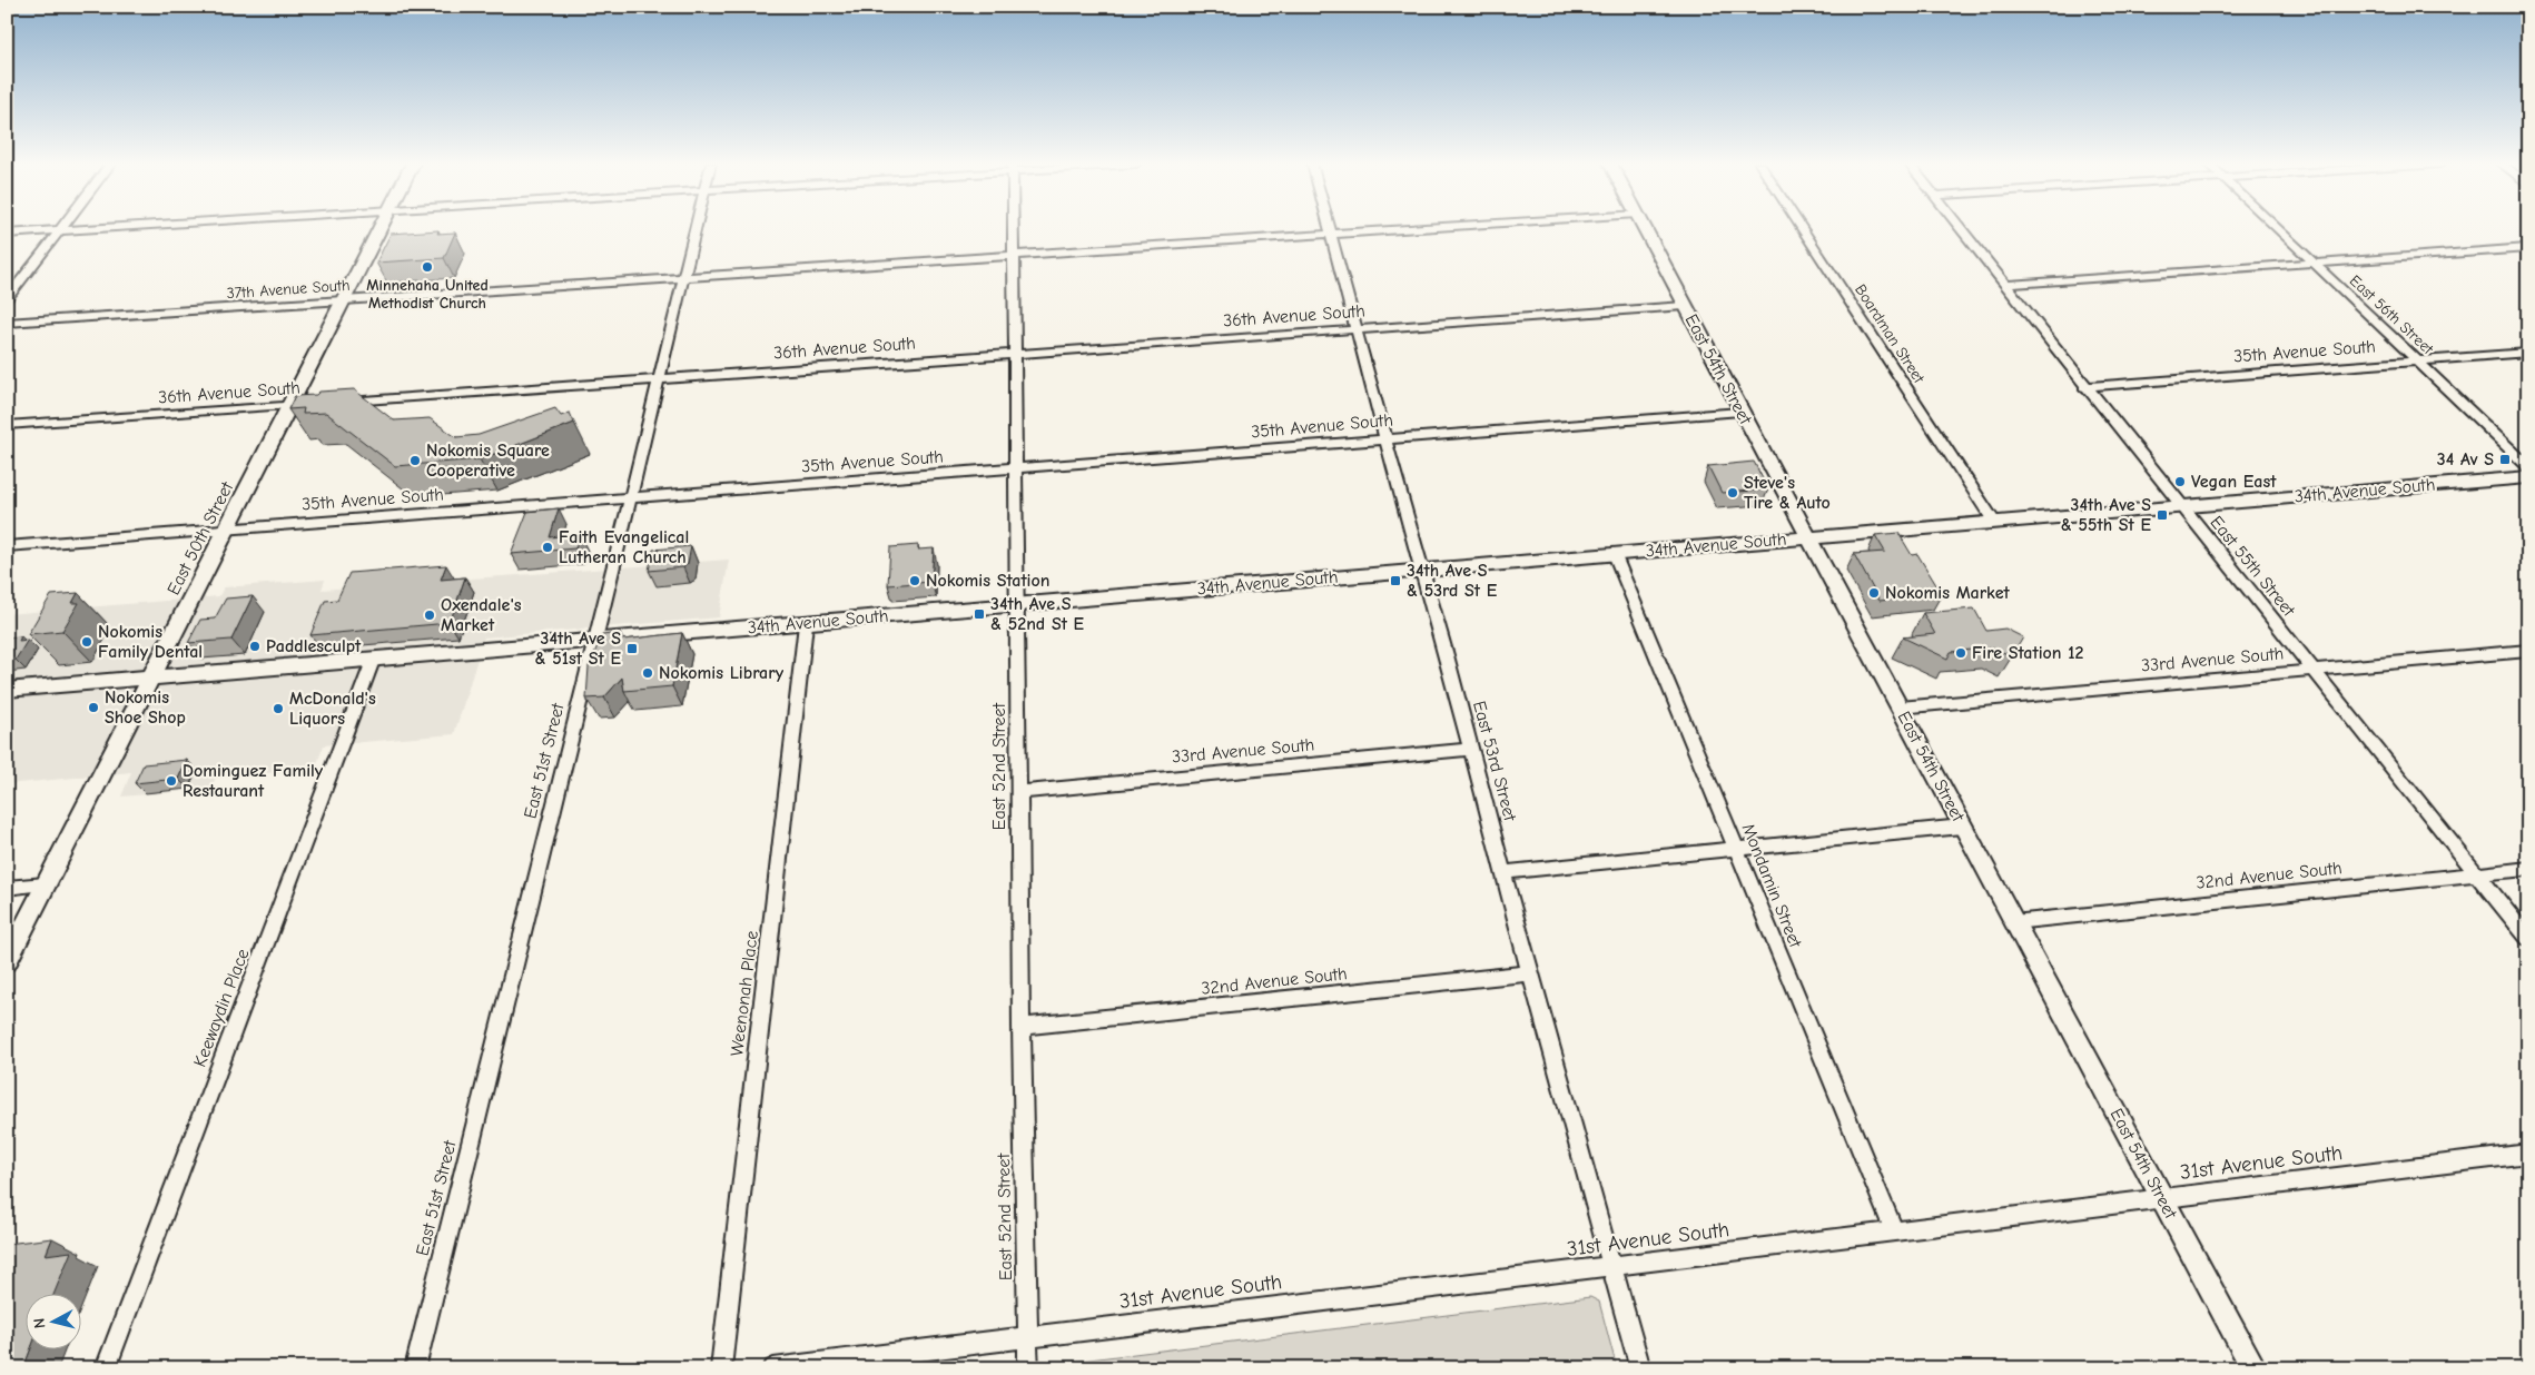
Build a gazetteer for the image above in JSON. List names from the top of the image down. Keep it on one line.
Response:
{"streets":{"street":["37th Avenue South","East 56th Street","36th Avenue South","Boardman Street","35th Avenue South","East 54th Street","34th Avenue South","East 50th Street","East 55th Street","33rd Avenue South","East 51st Street","East 53rd Street","East 52nd Street","32nd Avenue South","Mondamin Street","Weenonah Place","Keewaydin Place","31st Avenue South"]},"crossings":[["37th Avenue South","East 50th Street"],["37th Avenue South","East 51st Street"],["37th Avenue South","East 53rd Street"],["37th Avenue South","East 52nd Street"],["East 56th Street","35th Avenue South"],["36th Avenue South","East 54th Street"],["36th Avenue South","East 50th Street"],["36th Avenue South","East 51st Street"],["36th Avenue South","East 53rd Street"],["36th Avenue South","East 52nd Street"],["Boardman Street","34th Avenue South"],["35th Avenue South","East 54th Street"],["35th Avenue South","East 50th Street"],["35th Avenue South","East 55th Street"],["35th Avenue South","East 51st Street"],["35th Avenue South","East 53rd Street"],["35th Avenue South","East 52nd Street"],["East 54th Street","34th Avenue South"],["East 54th Street","33rd Avenue South"],["East 54th Street","32nd Avenue South"],["East 54th Street","31st Avenue South"],["34th Avenue South","East 50th Street"],["34th Avenue South","East 55th Street"],["34th Avenue South","East 51st Street"],["34th Avenue South","East 53rd Street"],["34th Avenue South","East 52nd Street"],["34th Avenue South","Mondamin Street"],["34th Avenue South","Weenonah Place"],["34th Avenue South","Keewaydin Place"],["East 55th Street","33rd Avenue South"],["East 55th Street","32nd Avenue South"],["33rd Avenue South","East 53rd Street"],["33rd Avenue South","East 52nd Street"],["East 53rd Street","32nd Avenue South"],["East 53rd Street","31st Avenue South"],["East 52nd Street","32nd Avenue South"],["East 52nd Street","31st Avenue South"],["Mondamin Street","31st Avenue South"]],"places":{"other":["Minnehaha United Methodist Church","Nokomis Square Cooperative","Vegan East","Steve's Tire & Auto","Faith Evangelical Lutheran Church","Nokomis Station","Nokomis Market","Oxendale's Market","Nokomis Family Dental","Paddlesculpt","Fire Station 12","Nokomis Library","Nokomis Shoe Shop","McDonald's Liquors","Dominguez Family Restaurant"],"transit":["34 Av S","34th Ave S & 55th St E","34th Ave S & 53rd St E","34th Ave S & 52nd St E","34th Ave S & 51st St E"]},"north":"left"}
